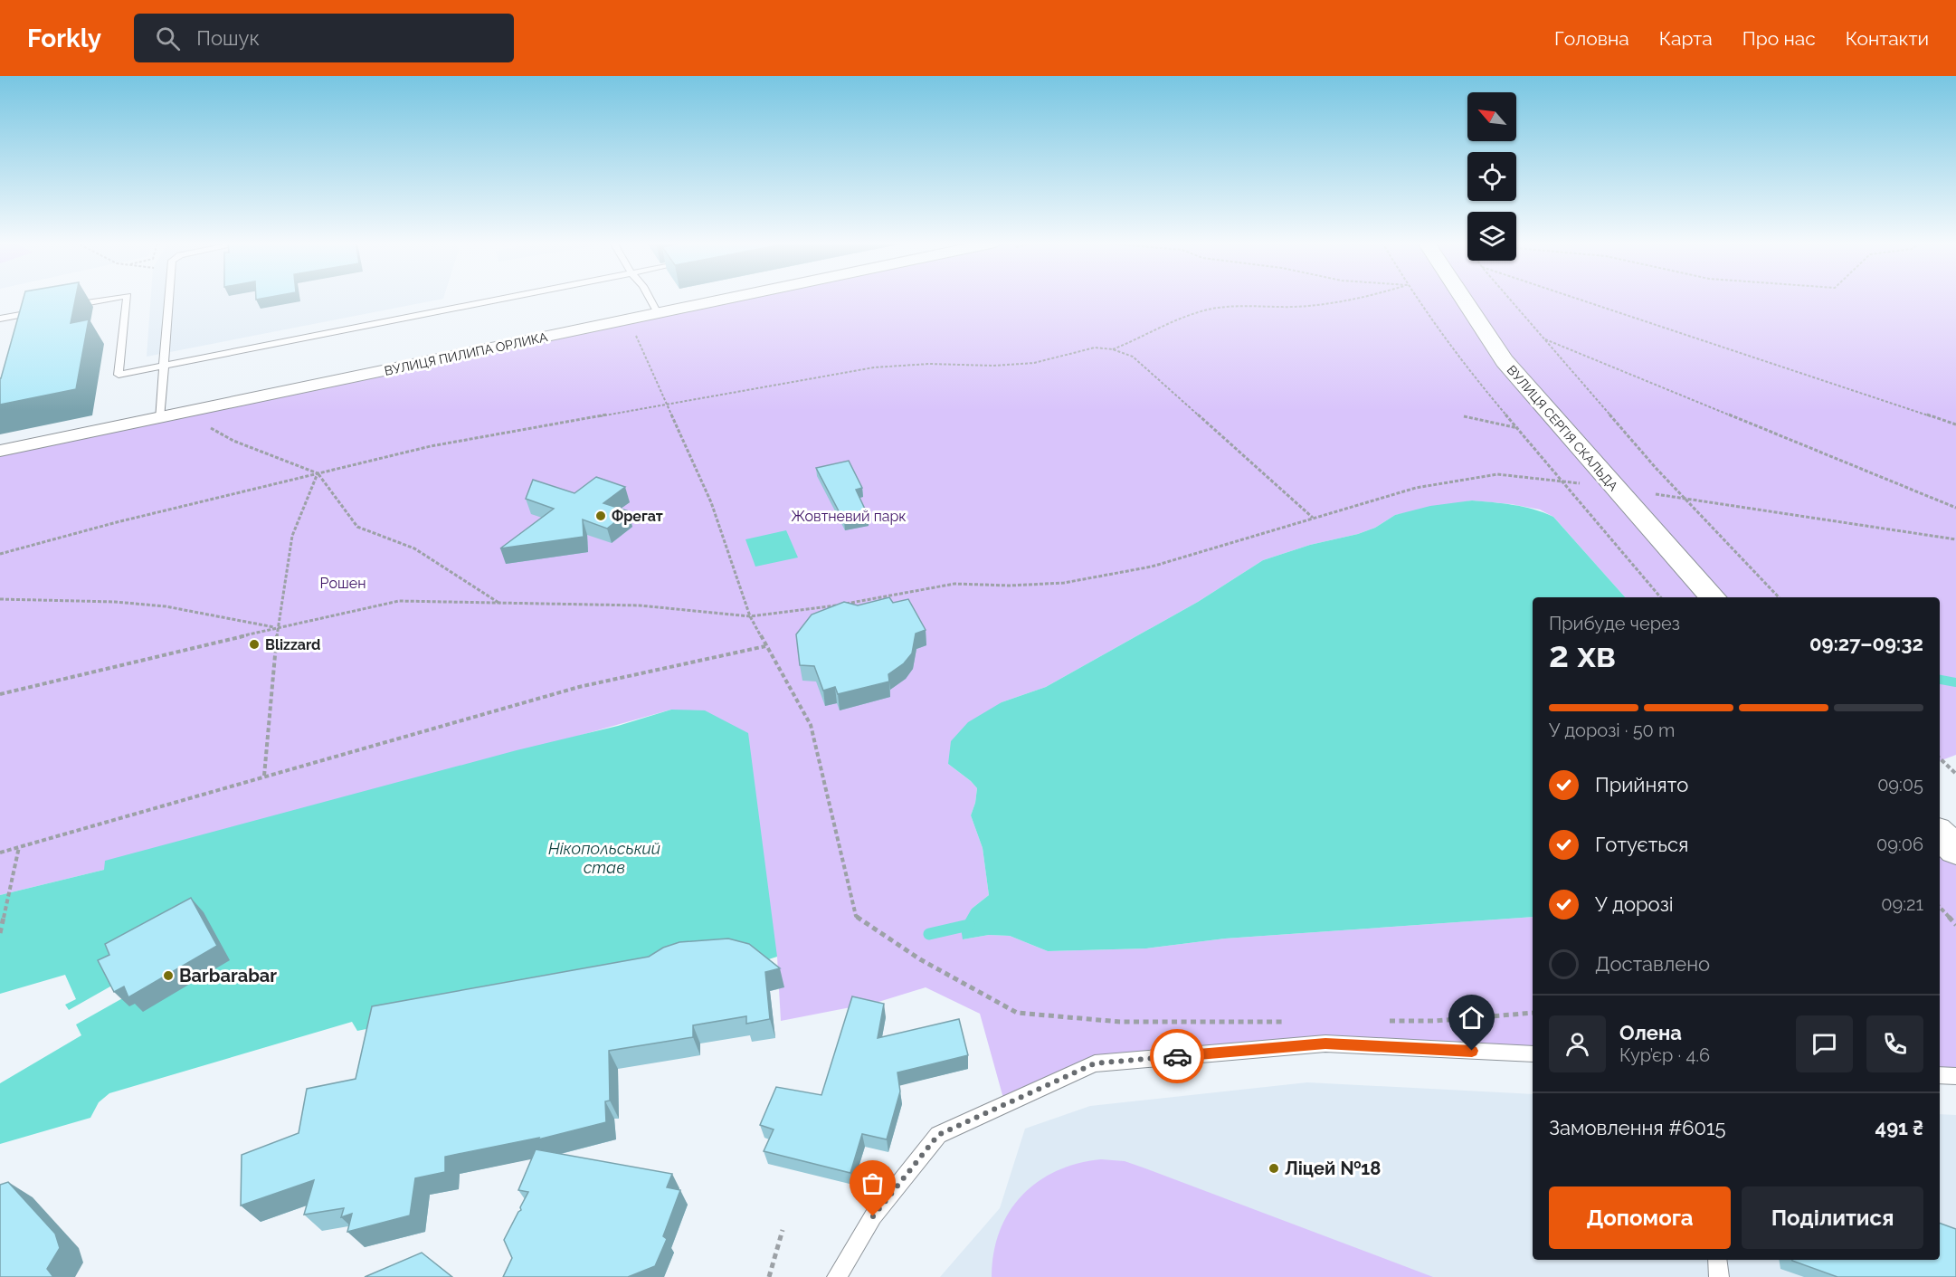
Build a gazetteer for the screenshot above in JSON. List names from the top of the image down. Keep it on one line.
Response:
{"streets":{"main road":["ВУЛИЦЯ СЕРГІЯ СКАЛЬДА"],"street":["ВУЛИЦЯ ПИЛИПА ОРЛИКА"]},"water":["Нікопольський став"],"parks":["Жовтневий парк","Рошен"],"places":["Фрегат","Blizzard","Barbarabar","Ліцей №18"],"north":"top left","page":{"header":"Forkly","search":"Пошук","nav":["Головна","Карта","Про нас","Контакти"],"heading":["2 хв","Прибуде через","09:27–09:32"],"panel":["Олена","Кур’єр · 4.6","Замовлення #6015","491 ₴"],"bar":"У дорозі · 50 m","list":[["Прийнято","09:05"],["Готується","09:06"],["У дорозі","09:21"],"Доставлено"],"buttons":["Допомога","Поділитися"]}}
